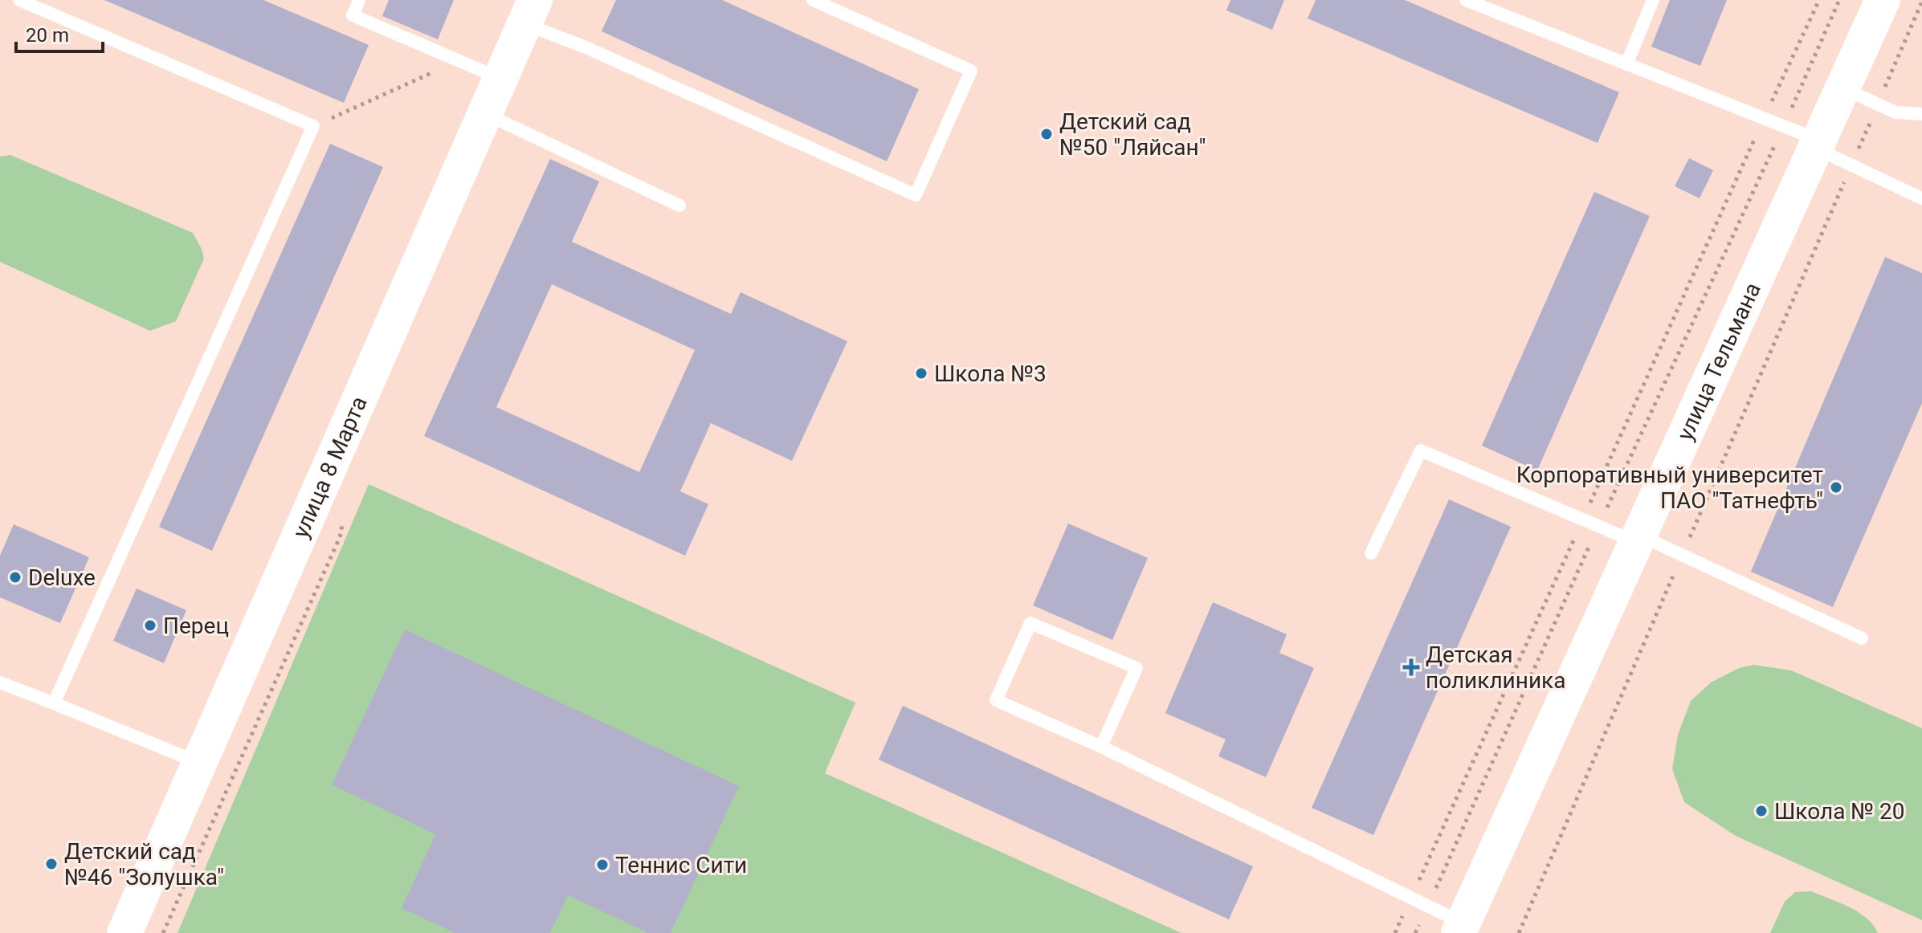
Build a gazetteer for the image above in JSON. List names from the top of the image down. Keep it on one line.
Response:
{"streets":{"street":["улица Тельмана","улица 8 Марта"]},"places":{"other":["Детский сад №50 \"Ляйсан\"","Школа №3","Корпоративный университет ПАО \"Татнефть\"","Deluxe","Перец","Школа № 20","Детский сад №46 \"Золушка\"","Теннис Сити"],"health":["Детская поликлиника"]},"scale_bar":"20 m"}
